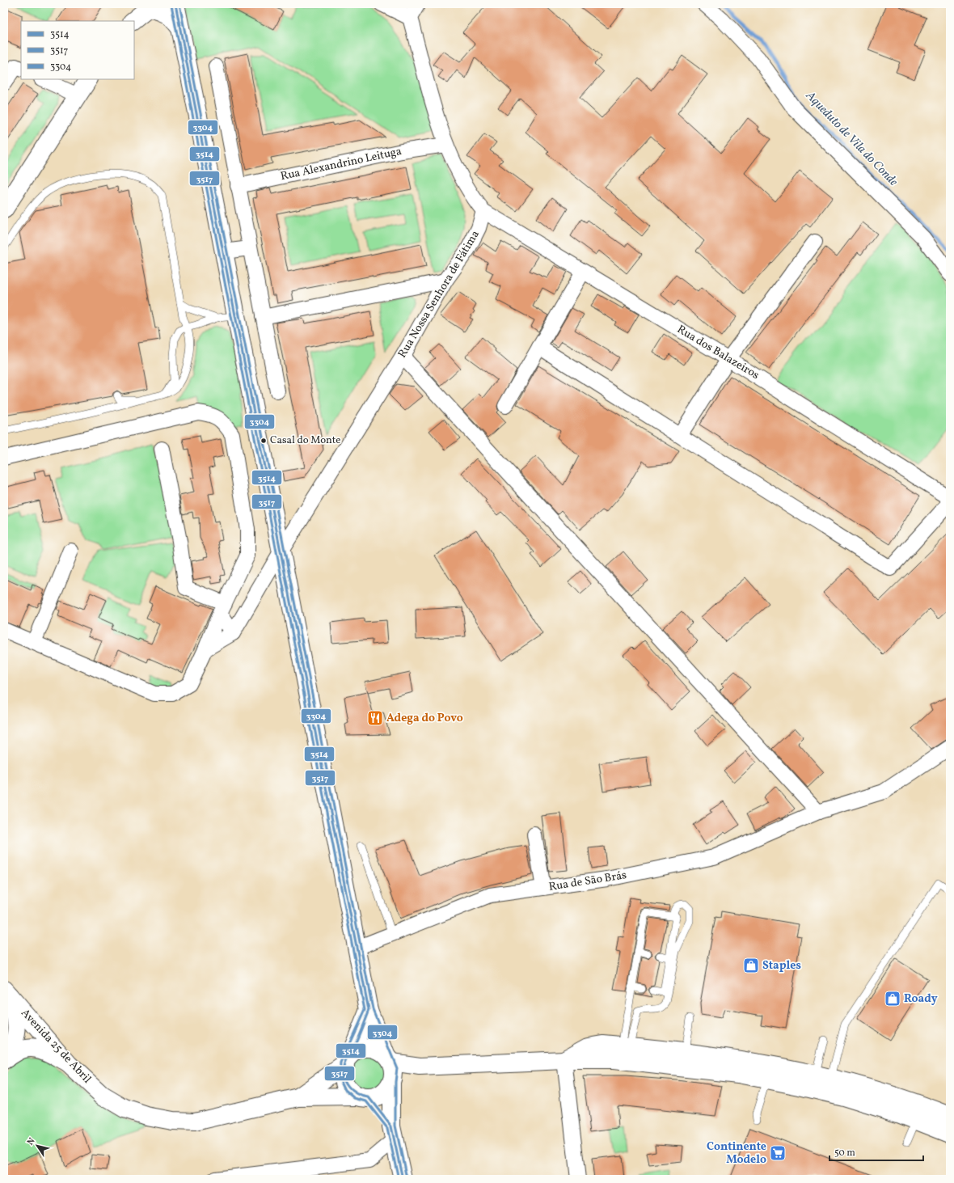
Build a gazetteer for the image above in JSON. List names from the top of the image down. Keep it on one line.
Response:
{"streets":{"main road":["Avenida 25 de Abril"],"street":["Rua Alexandrino Leituga","Rua Nossa Senhora de Fátima","Rua dos Balazeiros","Rua de São Brás"]},"crossings":[["Rua Nossa Senhora de Fátima","Rua dos Balazeiros"]],"water":["Aqueduto de Vila do Conde"],"places":{"other":["Casal do Monte"],"restaurant":["Adega do Povo"],"shop":["Staples","Roady"],"supermarket":["Continente Modelo"]},"lines":["transit line 3514","transit line 3304","transit line 3517"],"legend":["3514","3517","3304"],"scale_bar":"50 m","north":"top left"}
